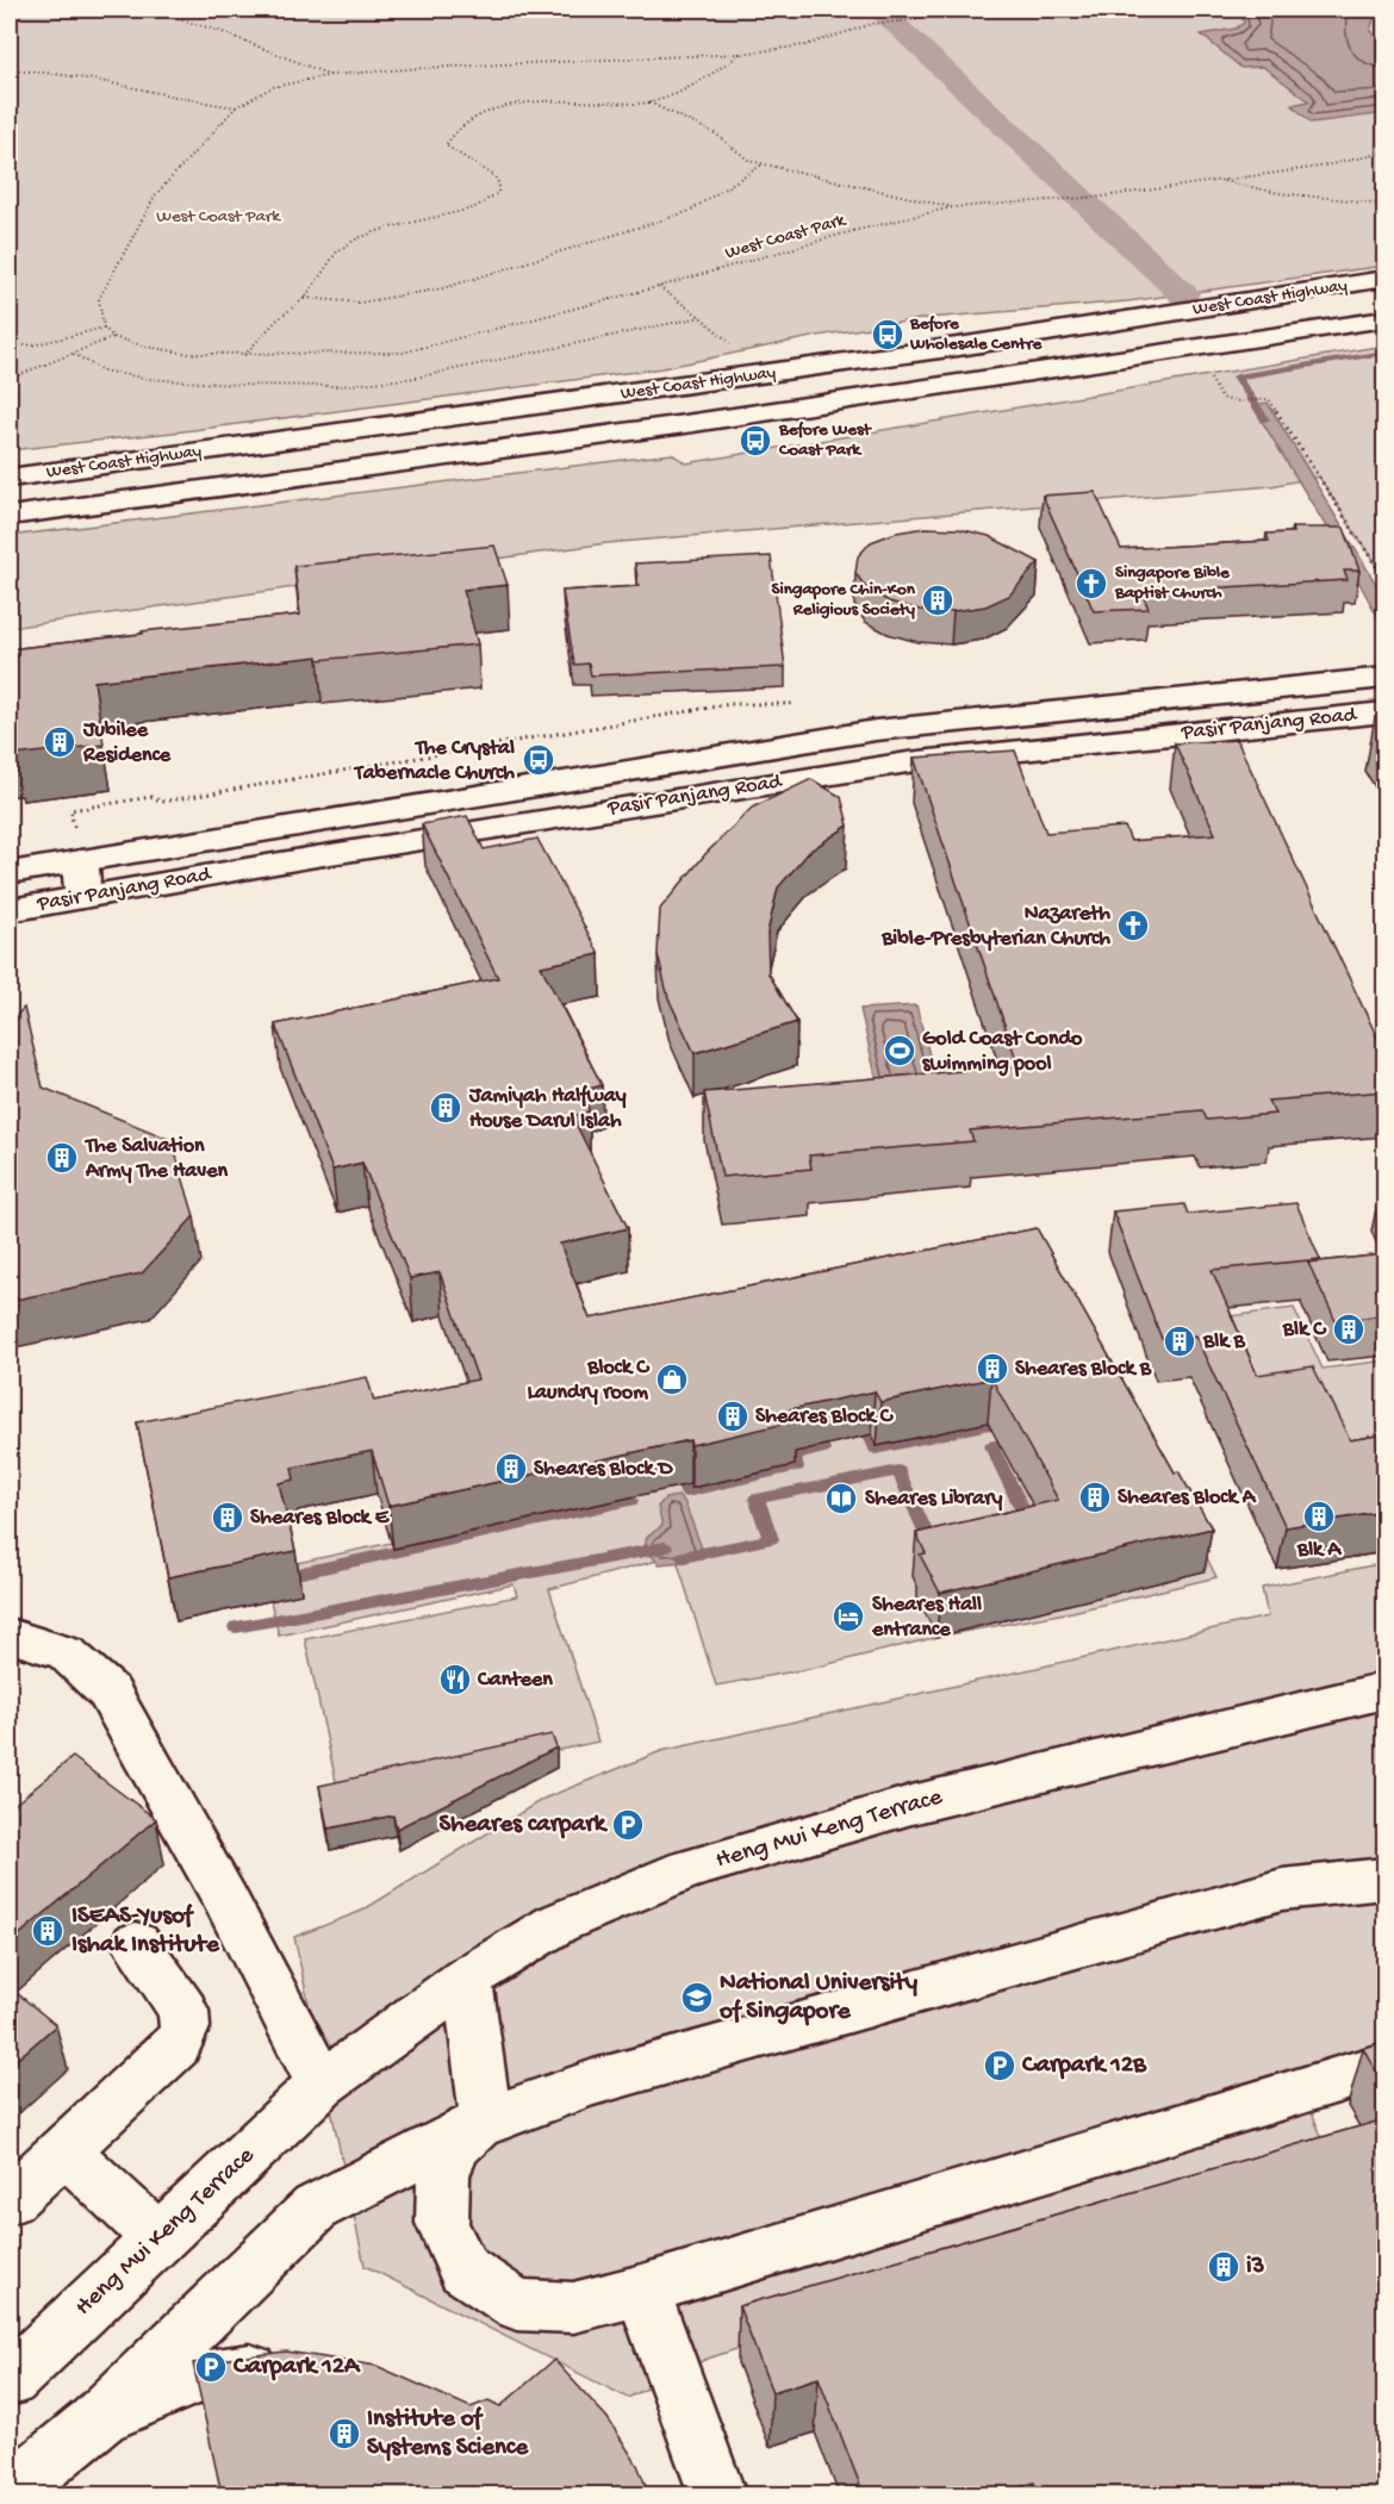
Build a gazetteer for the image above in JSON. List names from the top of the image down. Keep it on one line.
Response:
{"streets":{"main road":["West Coast Highway","Pasir Panjang Road","Heng Mui Keng Terrace"],"path":["West Coast Park"]},"parks":["West Coast Park"],"places":{"bus stop":["Before Wholesale Centre","Before West Coast Park","The Crystal Tabernacle Church"],"church":["Singapore Bible Baptist Church","Nazareth Bible-Presbyterian Church"],"building":["Singapore Chin-Kon Religious Society","Jubilee Residence","Jamiyah Halfway House Darul Islah","The Salvation Army The Haven","Blk C","Blk B","Sheares Block B","Sheares Block C","Sheares Block D","Sheares Block A","Blk A","Sheares Block E","ISEAS-Yusof Ishak Institute","i3","Institute of Systems Science"],"sports":["Gold Coast Condo swimming pool"],"shop":["Block C Laundry room"],"library":["Sheares Library"],"hotel":["Sheares Hall entrance"],"restaurant":["Canteen"],"parking":["Sheares carpark","Carpark 12B","Carpark 12A"],"school or university":["National University of Singapore"]}}
